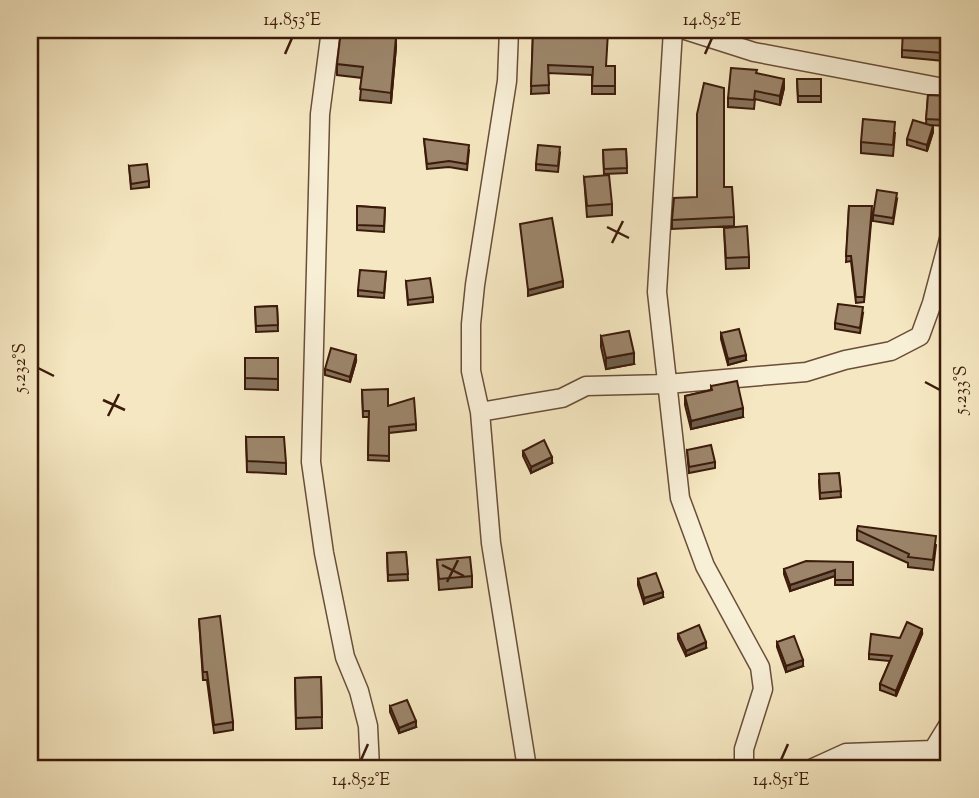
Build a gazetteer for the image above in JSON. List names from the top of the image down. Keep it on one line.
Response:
{"coordinates":["14.853°E","14.852°E","5.232°S","5.233°S","14.851°E"]}
